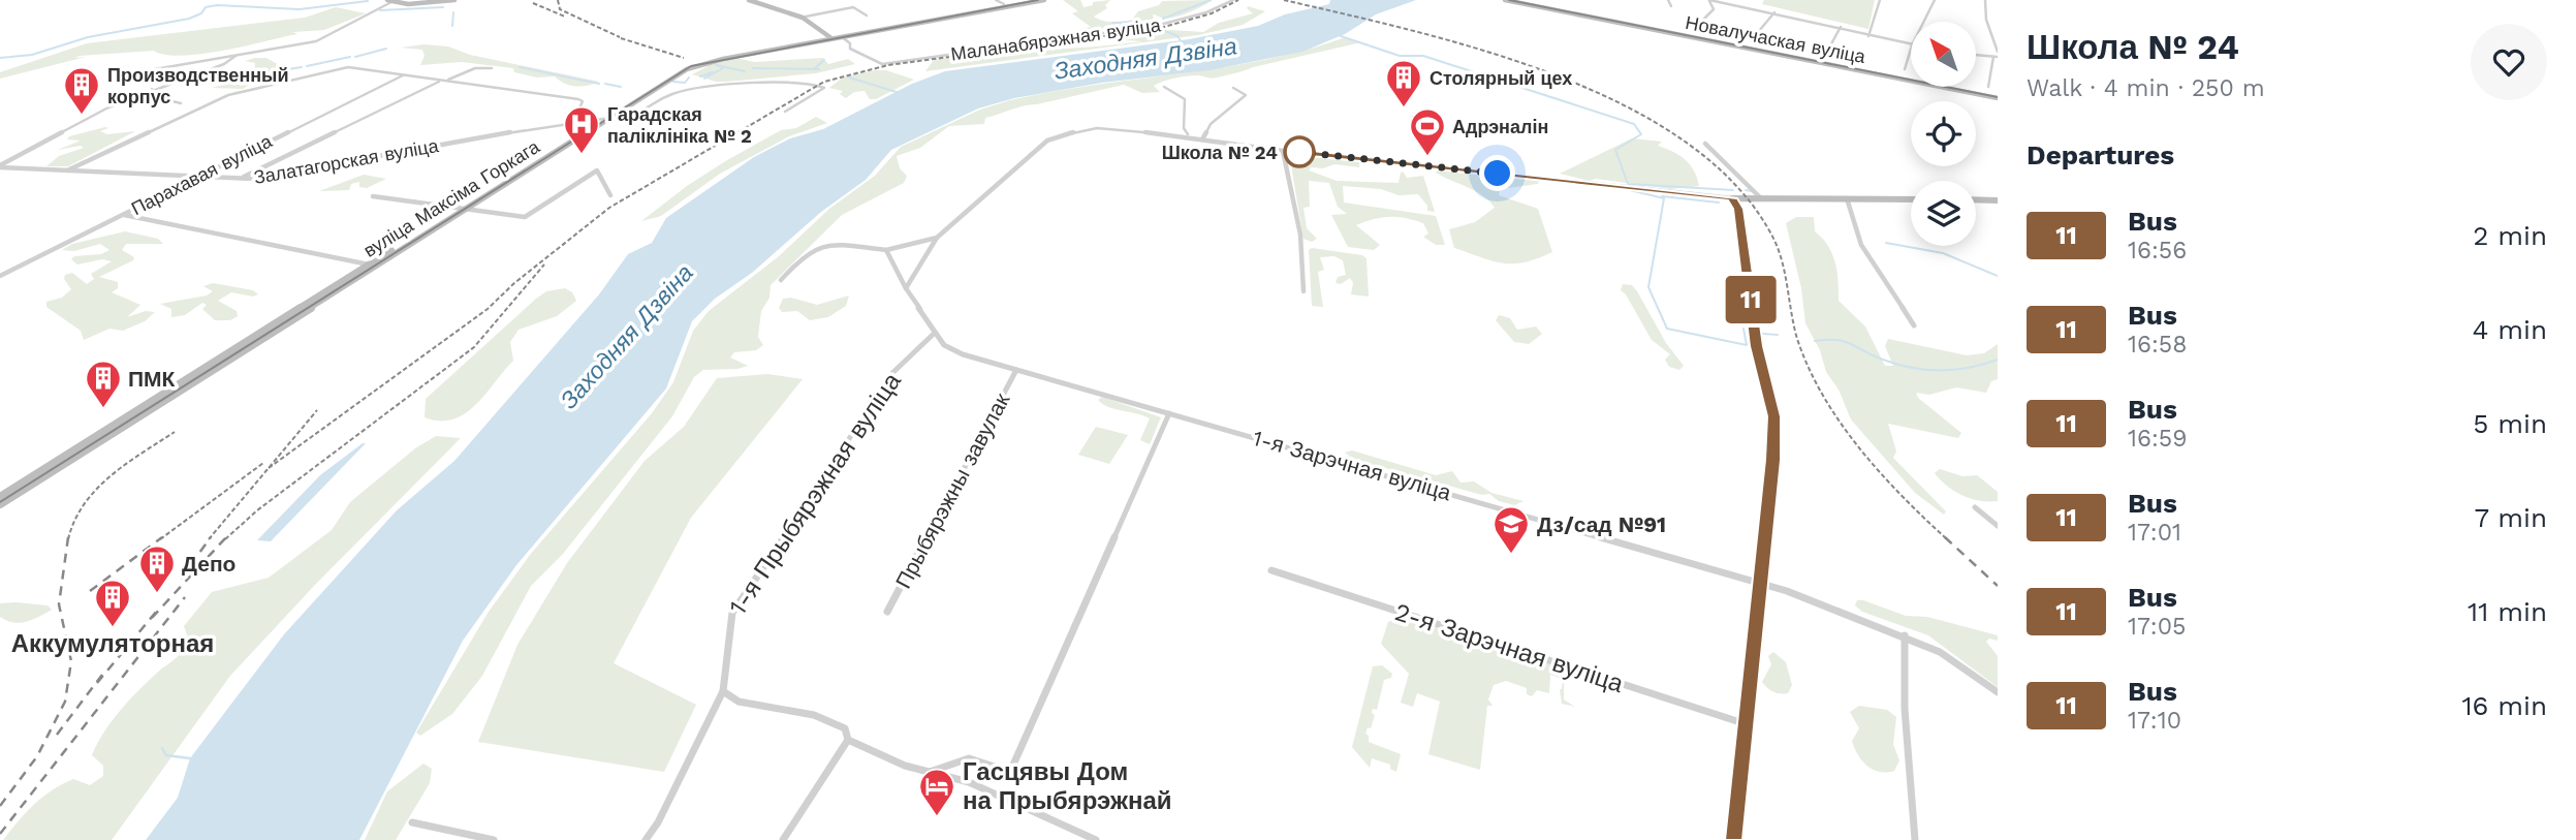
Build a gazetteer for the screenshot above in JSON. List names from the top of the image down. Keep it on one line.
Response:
{"streets":{"main road":["Новалучаская вуліца","вуліца Максіма Горкага"],"street":["Маланабярэжная вуліца","Залатагорская вуліца","Парахавая вуліца","1-я Зарэчная вуліца","Прыбярэжны завулак","1-я Прыбярэжная вуліца","2-я Зарэчная вуліца"]},"crossings":[["Маланабярэжная вуліца","вуліца Максіма Горкага"],["Залатагорская вуліца","Парахавая вуліца"],["Залатагорская вуліца","вуліца Максіма Горкага"],["1-я Зарэчная вуліца","Прыбярэжны завулак"],["1-я Зарэчная вуліца","1-я Прыбярэжная вуліца"]],"water":["Заходняя Дзвіна"],"places":{"building":["Столярный цех","Производственный корпус","ПМК","Депо","Аккумуляторная"],"other":["Школа № 24"],"hospital":["Гарадская паліклініка № 2"],"sports":["Адрэналін"],"school or university":["Дз/сад №91"],"hotel":["Гасцявы Дом на Прыбярэжнай"]},"lines":["bus line 11"],"north":"top left","page":{"on_map":"11","heading":[["Школа № 24","Walk · 4 min · 250 m"],"Departures"],"list":[{"mark":"11","name":"Bus","note":"16:56","value":"2 min"},{"mark":"11","name":"Bus","note":"16:58","value":"4 min"},{"mark":"11","name":"Bus","note":"16:59","value":"5 min"},{"mark":"11","name":"Bus","note":"17:01","value":"7 min"},{"mark":"11","name":"Bus","note":"17:05","value":"11 min"},{"mark":"11","name":"Bus","note":"17:10","value":"16 min"}]}}
